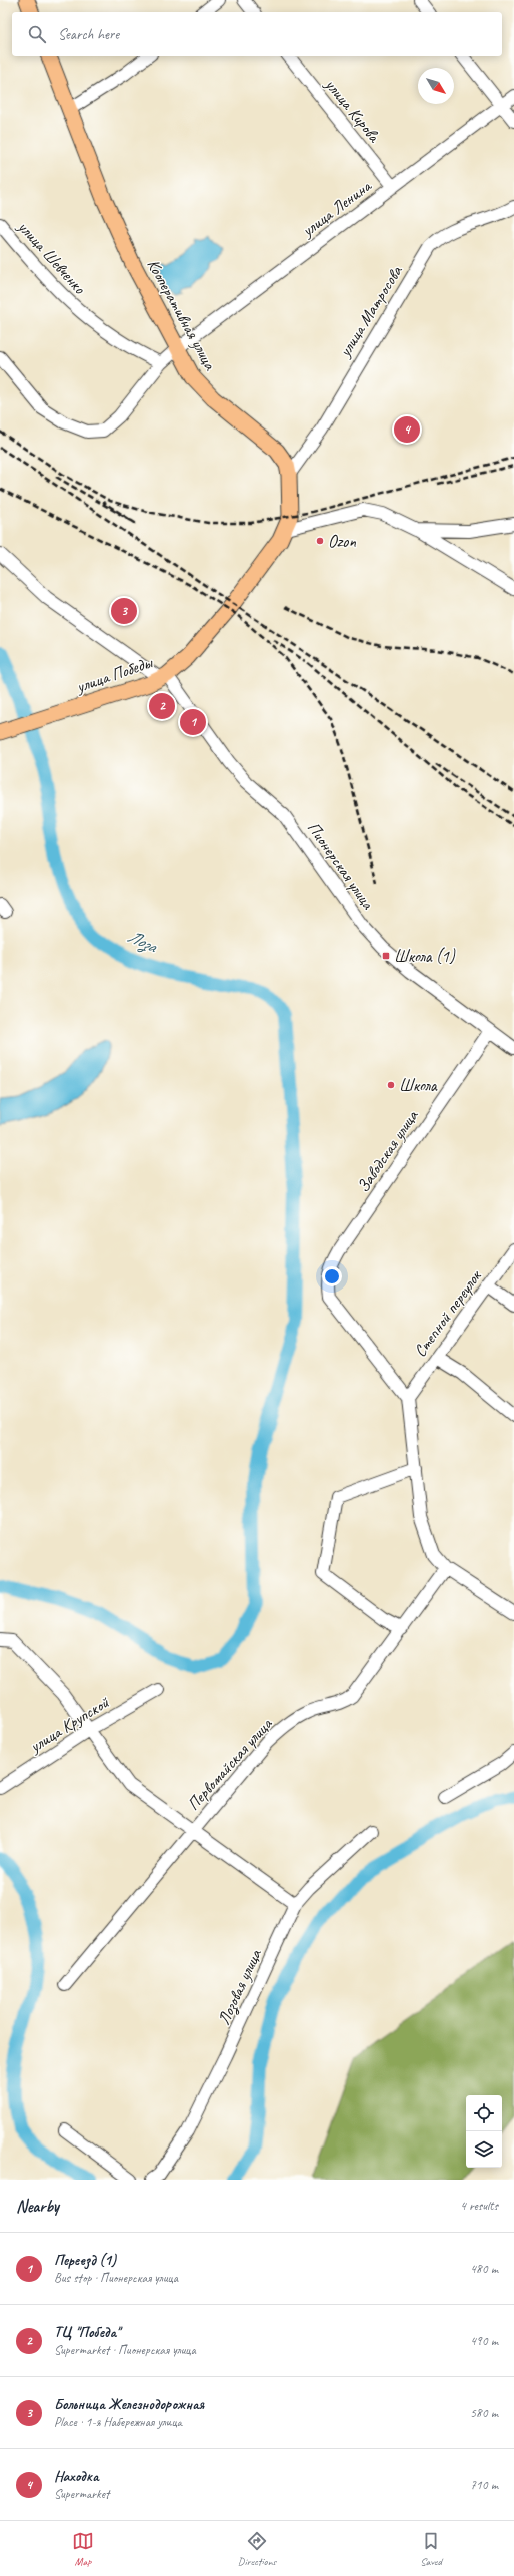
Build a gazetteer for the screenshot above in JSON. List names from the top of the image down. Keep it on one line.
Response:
{"streets":{"main road":["Кооперативная улица","улица Победы"],"street":["улица Кирова","улица Ленина","улица Шевченко","улица Матросова","Пионерская улица","Заводская улица","Степной переулок","улица Крупской","Первомайская улица","Лозовая улица"]},"crossings":[["улица Кирова","улица Ленина"],["улица Ленина","улица Шевченко"],["улица Ленина","Кооперативная улица"],["улица Матросова","Кооперативная улица"],["Кооперативная улица","улица Победы"],["улица Победы","Пионерская улица"],["Пионерская улица","Заводская улица"],["Заводская улица","Степной переулок"]],"water":["Лоза"],"places":{"other":["Ozon","Школа"],"transit":["Школа (1)"]},"north":"bottom right","page":{"search":"Search here","pins":["4","3","2","1"],"heading":["Nearby","4 results"],"list":[{"mark":"1","name":"Переезд (1)","note":"Bus stop · Пионерская улица","value":"480 m"},{"mark":"2","name":"ТЦ \"Победа\"","note":"Supermarket · Пионерская улица","value":"490 m"},{"mark":"3","name":"Больница Железнодорожная","note":"Place · 1-я Набережная улица","value":"580 m"},{"mark":"4","name":"Находка","note":"Supermarket","value":"710 m"}],"nav":["Map","Directions","Saved"]}}
